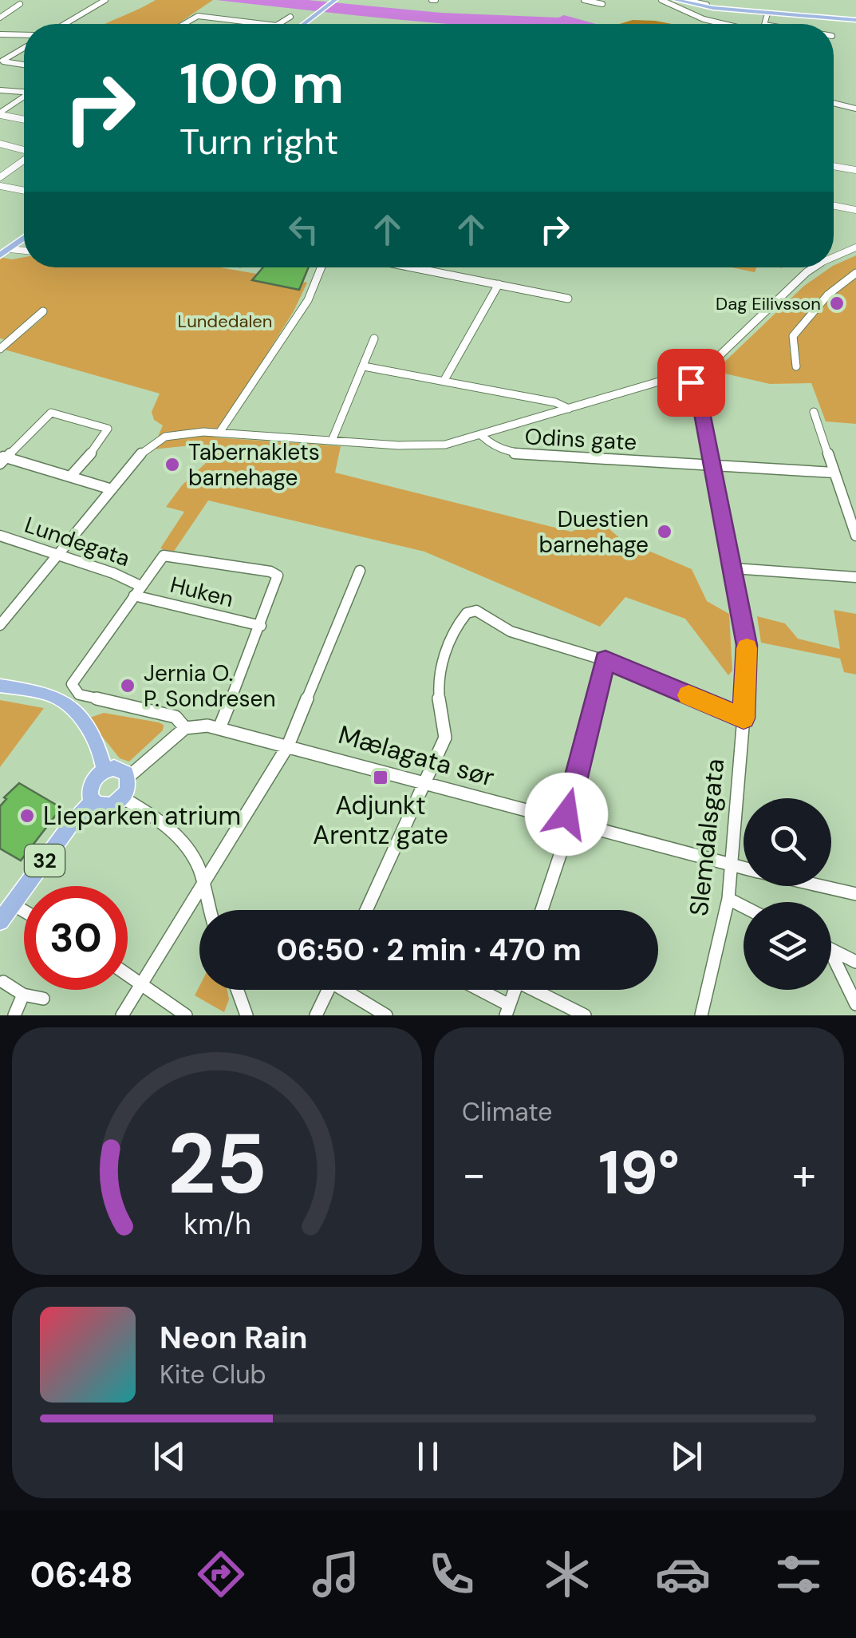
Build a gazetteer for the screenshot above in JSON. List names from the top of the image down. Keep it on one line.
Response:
{"streets":{"main road":["32"],"street":["Odins gate","Lundegata","Huken","Mælagata sør","Slemdalsgata"]},"crossings":[["Odins gate","Slemdalsgata"],["Lundegata","Huken"],["Lundegata","Mælagata sør"],["Huken","Mælagata sør"],["Mælagata sør","Slemdalsgata"]],"parks":["Lundedalen"],"places":{"other":["Dag Eilivsson","Tabernaklets barnehage","Duestien barnehage","Jernia O. P. Sondresen","Lieparken atrium"],"transit":["Adjunkt Arentz gate"]},"page":{"turn":["100 m","Turn right"],"limit":"30","trip":"06:50 · 2 min · 470 m","tile":"Climate","heat":["−","19°","+"],"song":["Neon Rain","Kite Club"],"tabs":"06:48","gauge":["25","km/h"]}}
